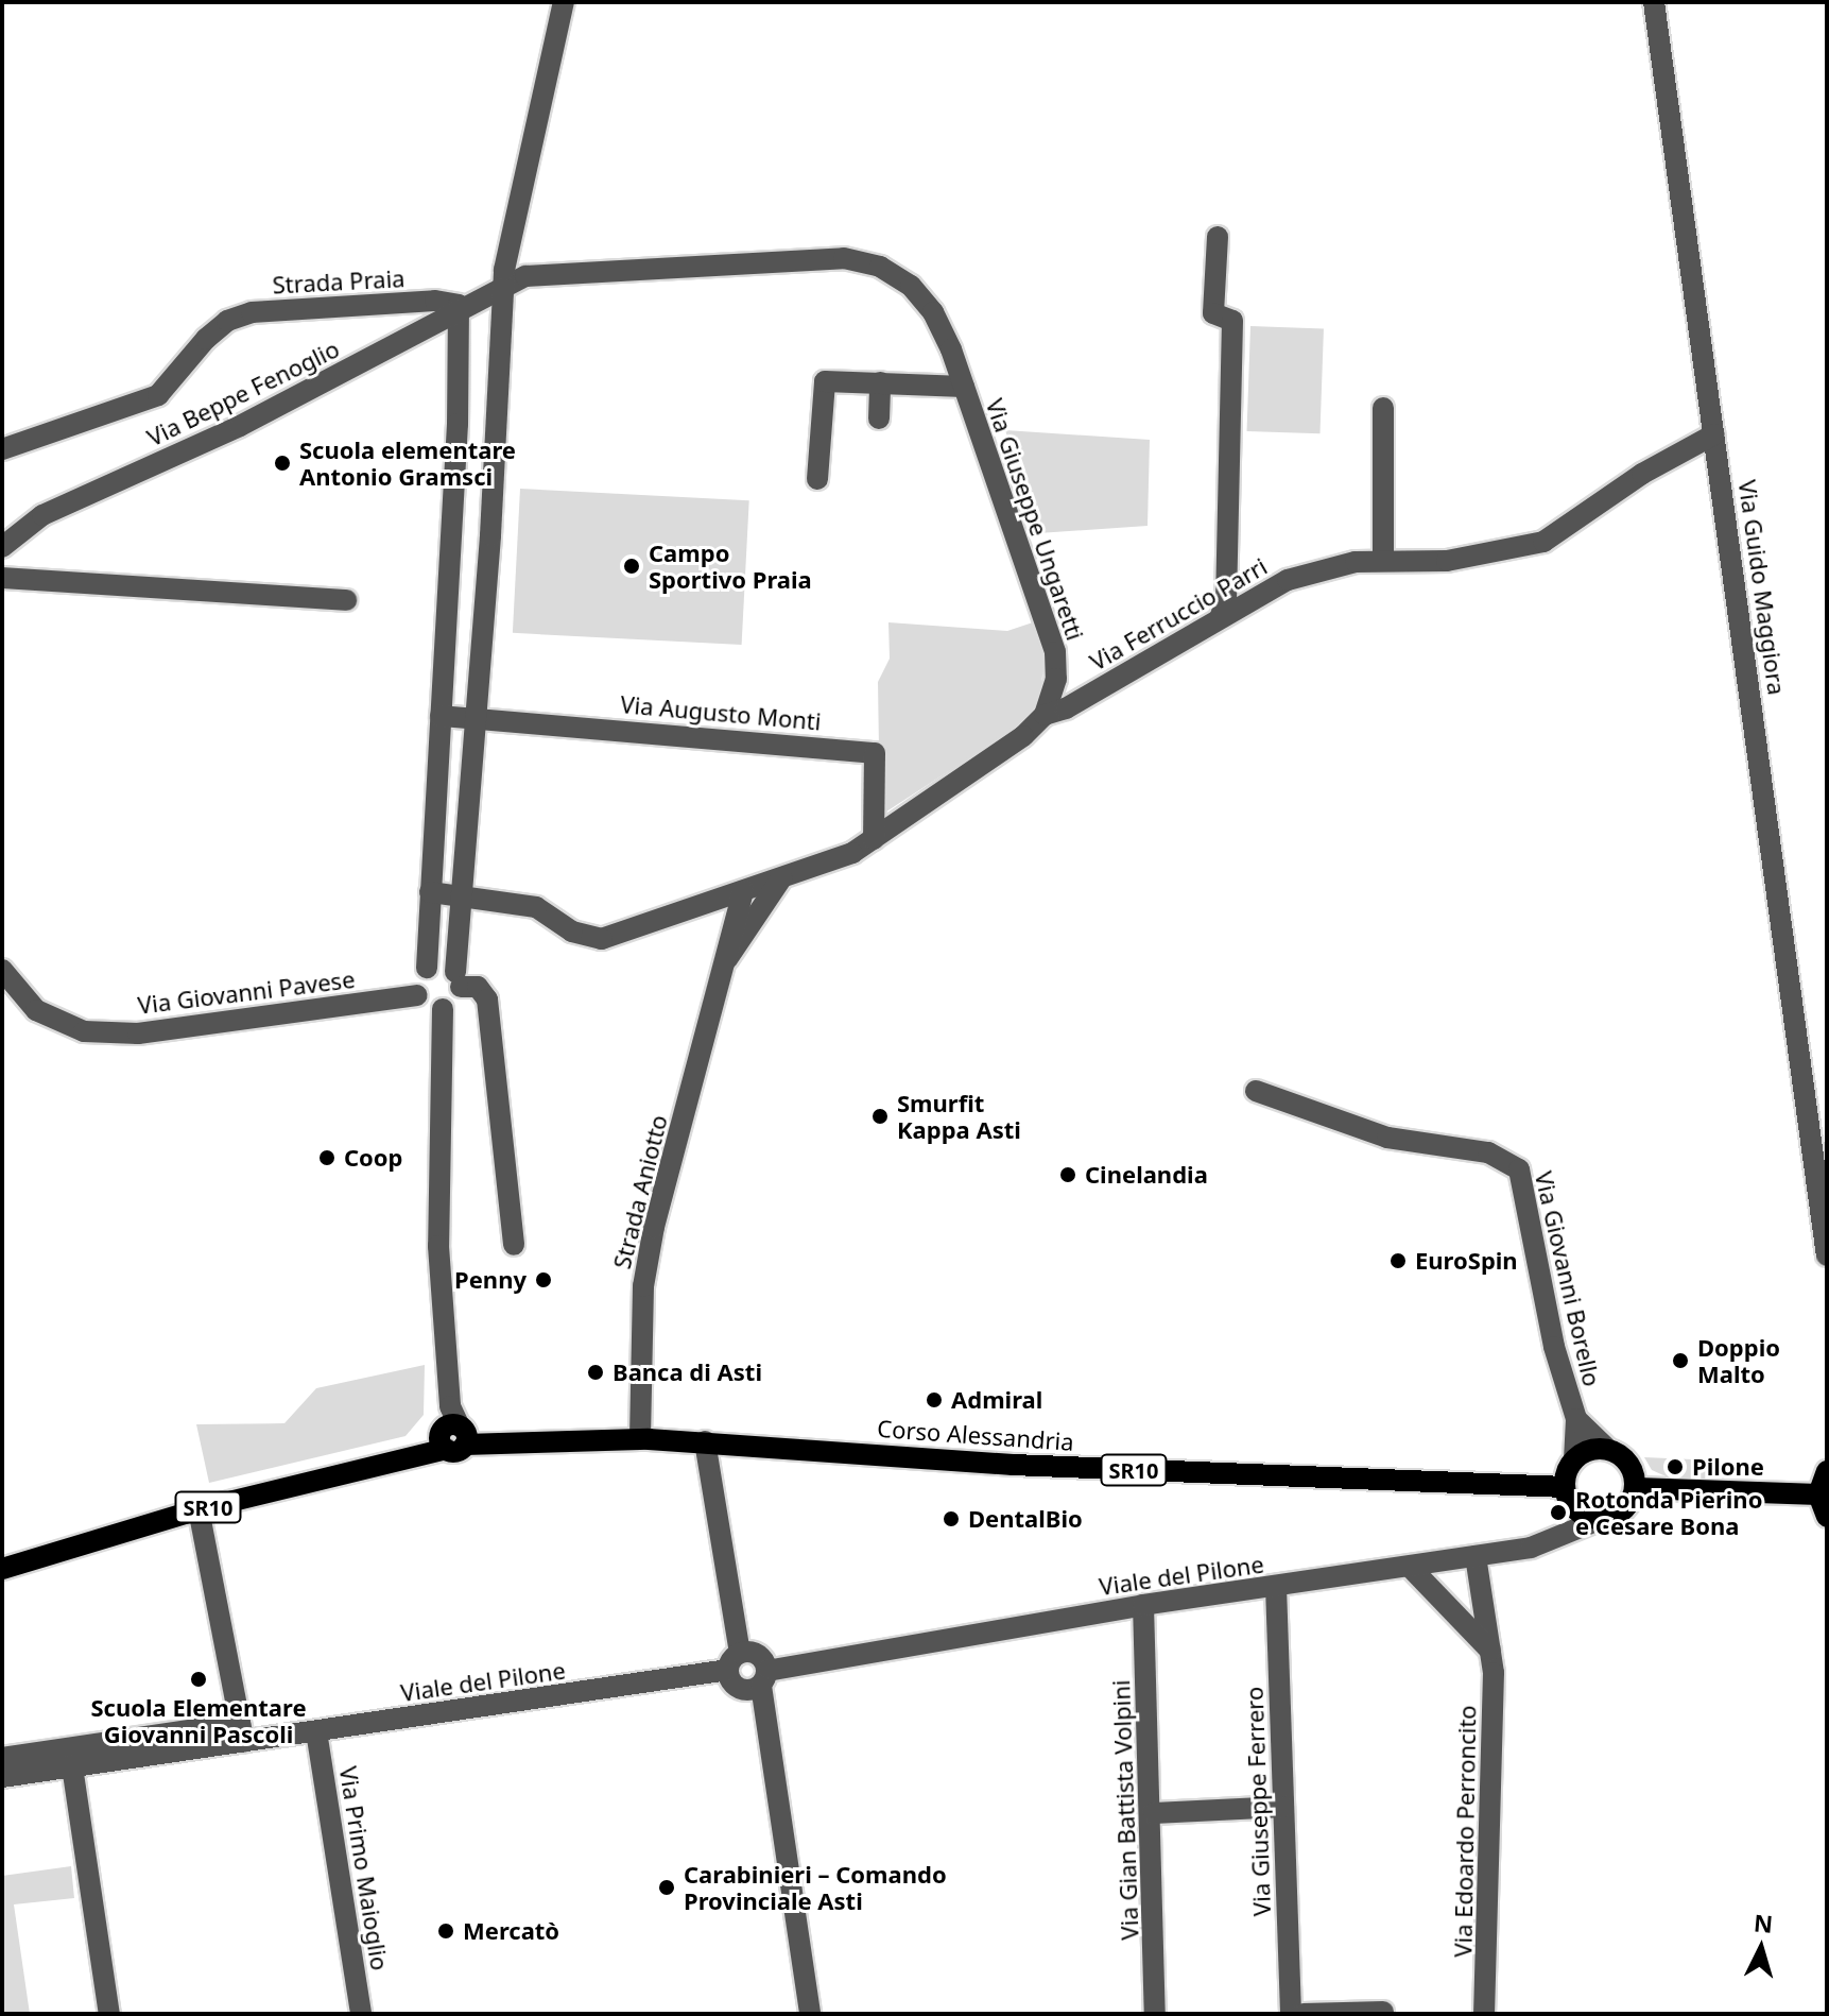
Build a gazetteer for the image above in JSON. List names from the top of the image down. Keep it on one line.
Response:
{"streets":{"main road":["Corso Alessandria","SR10"],"street":["Strada Praia","Via Beppe Fenoglio","Via Giuseppe Ungaretti","Via Guido Maggiora","Via Ferruccio Parri","Via Augusto Monti","Via Giovanni Pavese","Strada Aniotto","Via Giovanni Borello","Viale del Pilone","Via Giuseppe Ferrero","Via Gian Battista Volpini","Via Edoardo Perroncito","Via Primo Maioglio"]},"crossings":[["Strada Praia","Via Beppe Fenoglio"],["Via Beppe Fenoglio","Via Giuseppe Ungaretti"],["Via Giuseppe Ungaretti","Via Ferruccio Parri"],["Via Guido Maggiora","Via Ferruccio Parri"],["Strada Aniotto","Corso Alessandria"],["Via Giovanni Borello","Corso Alessandria"],["Via Giovanni Borello","Viale del Pilone"],["Corso Alessandria","SR10"],["Corso Alessandria","Viale del Pilone"],["Viale del Pilone","Via Giuseppe Ferrero"],["Viale del Pilone","Via Gian Battista Volpini"],["Viale del Pilone","Via Edoardo Perroncito"],["Viale del Pilone","Via Primo Maioglio"]],"places":["Scuola elementare Antonio Gramsci","Campo Sportivo Praia","Smurfit Kappa Asti","Coop","Cinelandia","EuroSpin","Penny","Doppio Malto","Banca di Asti","Admiral","Pilone","Rotonda Pierino e Cesare Bona","DentalBio","Scuola Elementare Giovanni Pascoli","Carabinieri – Comando Provinciale Asti","Mercatò"],"north":"top"}
